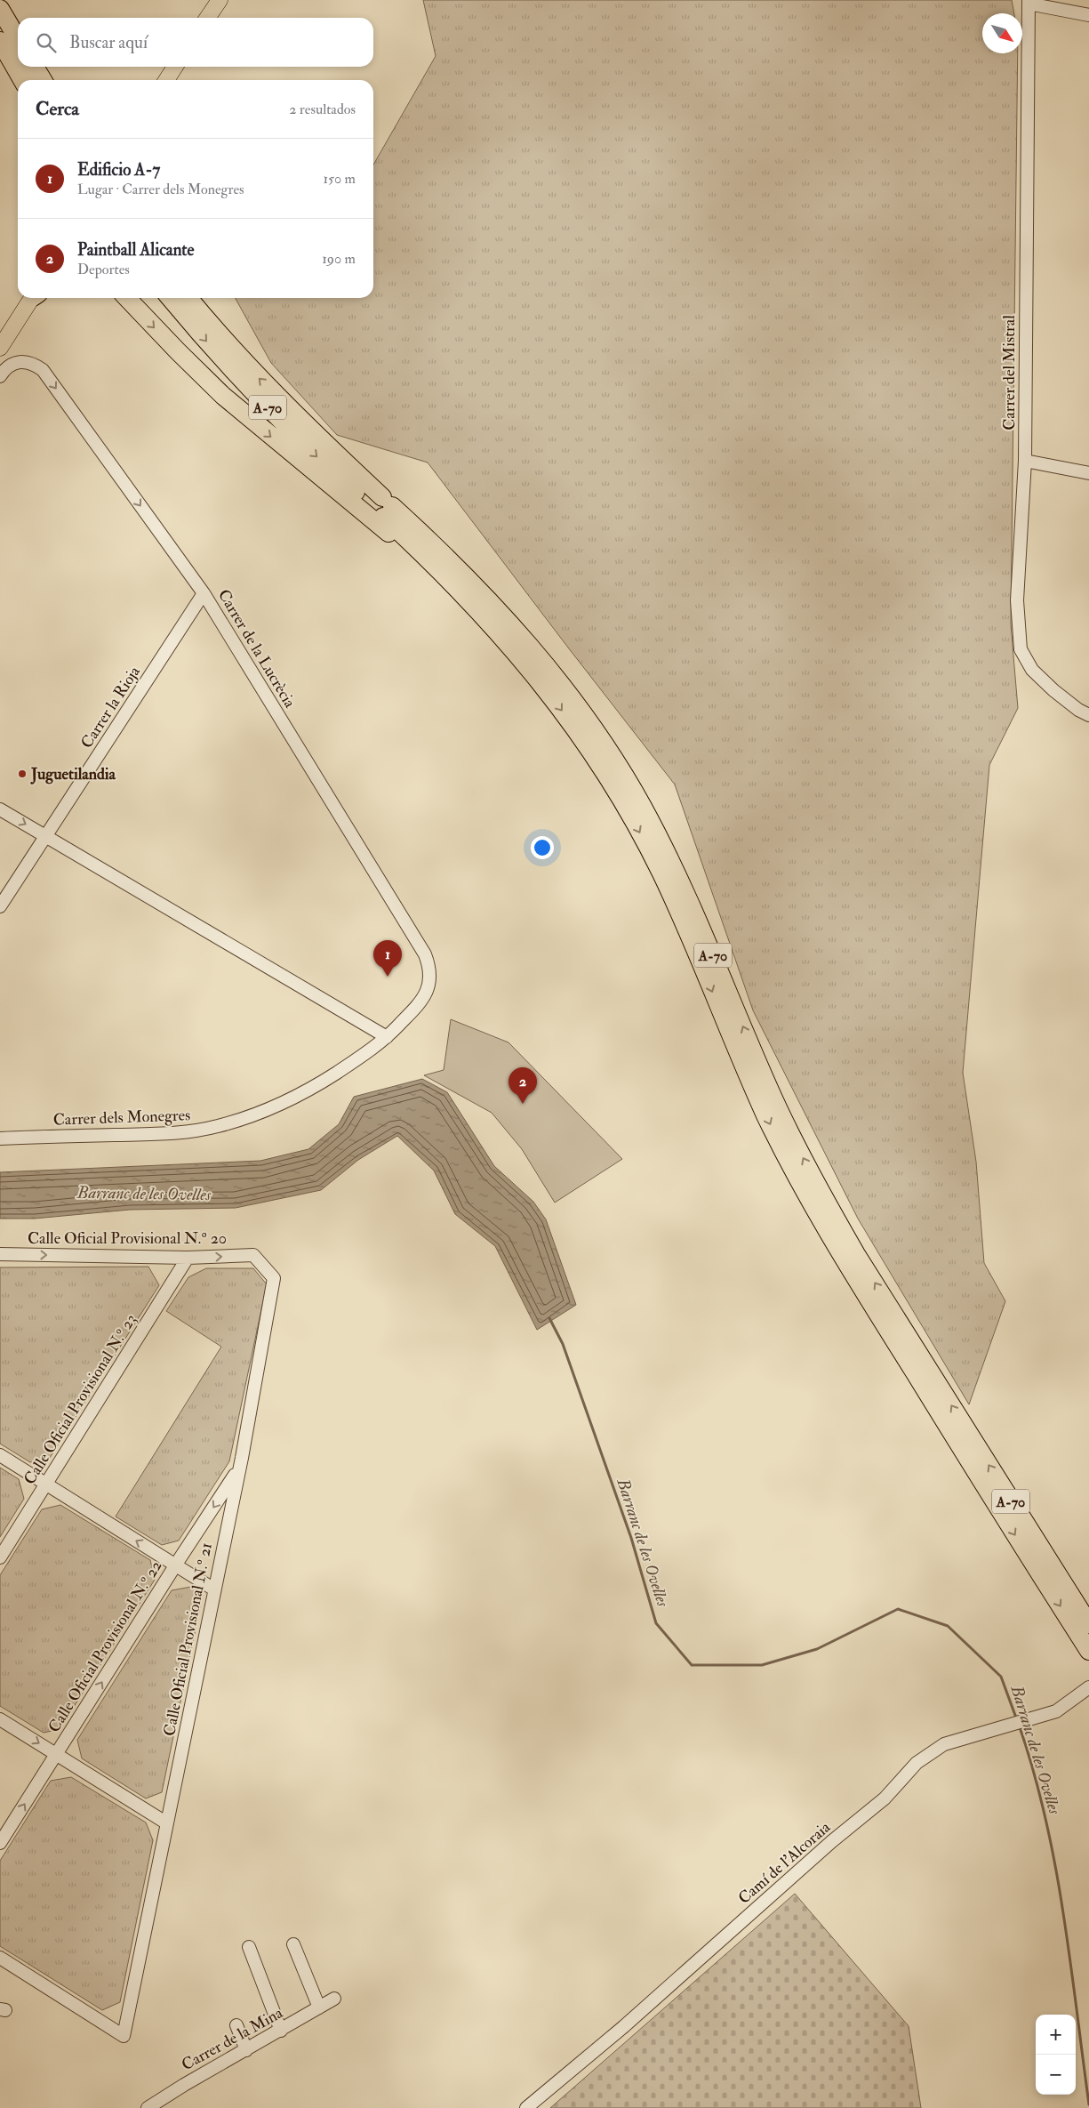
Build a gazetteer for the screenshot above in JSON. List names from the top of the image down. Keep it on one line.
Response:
{"streets":{"highway":["A-70"],"street":["Carrer del Mistral","Carrer de la Lucrècia","Carrer la Rioja","Carrer dels Monegres","Calle Oficial Provisional N.º 20","Calle Oficial Provisional N.º 23","Calle Oficial Provisional N.º 21","Calle Oficial Provisional N.º 22","Camí de l'Alcoraia","Carrer de la Mina"]},"crossings":[["Carrer de la Lucrècia","Carrer la Rioja"],["Carrer de la Lucrècia","Carrer dels Monegres"],["Calle Oficial Provisional N.º 20","Calle Oficial Provisional N.º 23"],["Calle Oficial Provisional N.º 20","Calle Oficial Provisional N.º 21"],["Calle Oficial Provisional N.º 21","Calle Oficial Provisional N.º 22"]],"one_way":["Carrer de la Lucrècia","Calle Oficial Provisional N.º 20"],"water":["Barranc de les Ovelles"],"places":["Juguetilandia"],"north":"bottom right","page":{"search":"Buscar aquí","heading":["Cerca","2 resultados"],"list":[{"mark":"1","name":"Edificio A-7","note":"Lugar · Carrer dels Monegres","value":"150 m"},{"mark":"2","name":"Paintball Alicante","note":"Deportes","value":"190 m"}],"pins":["1","2"],"map_buttons":["+","−"]}}
